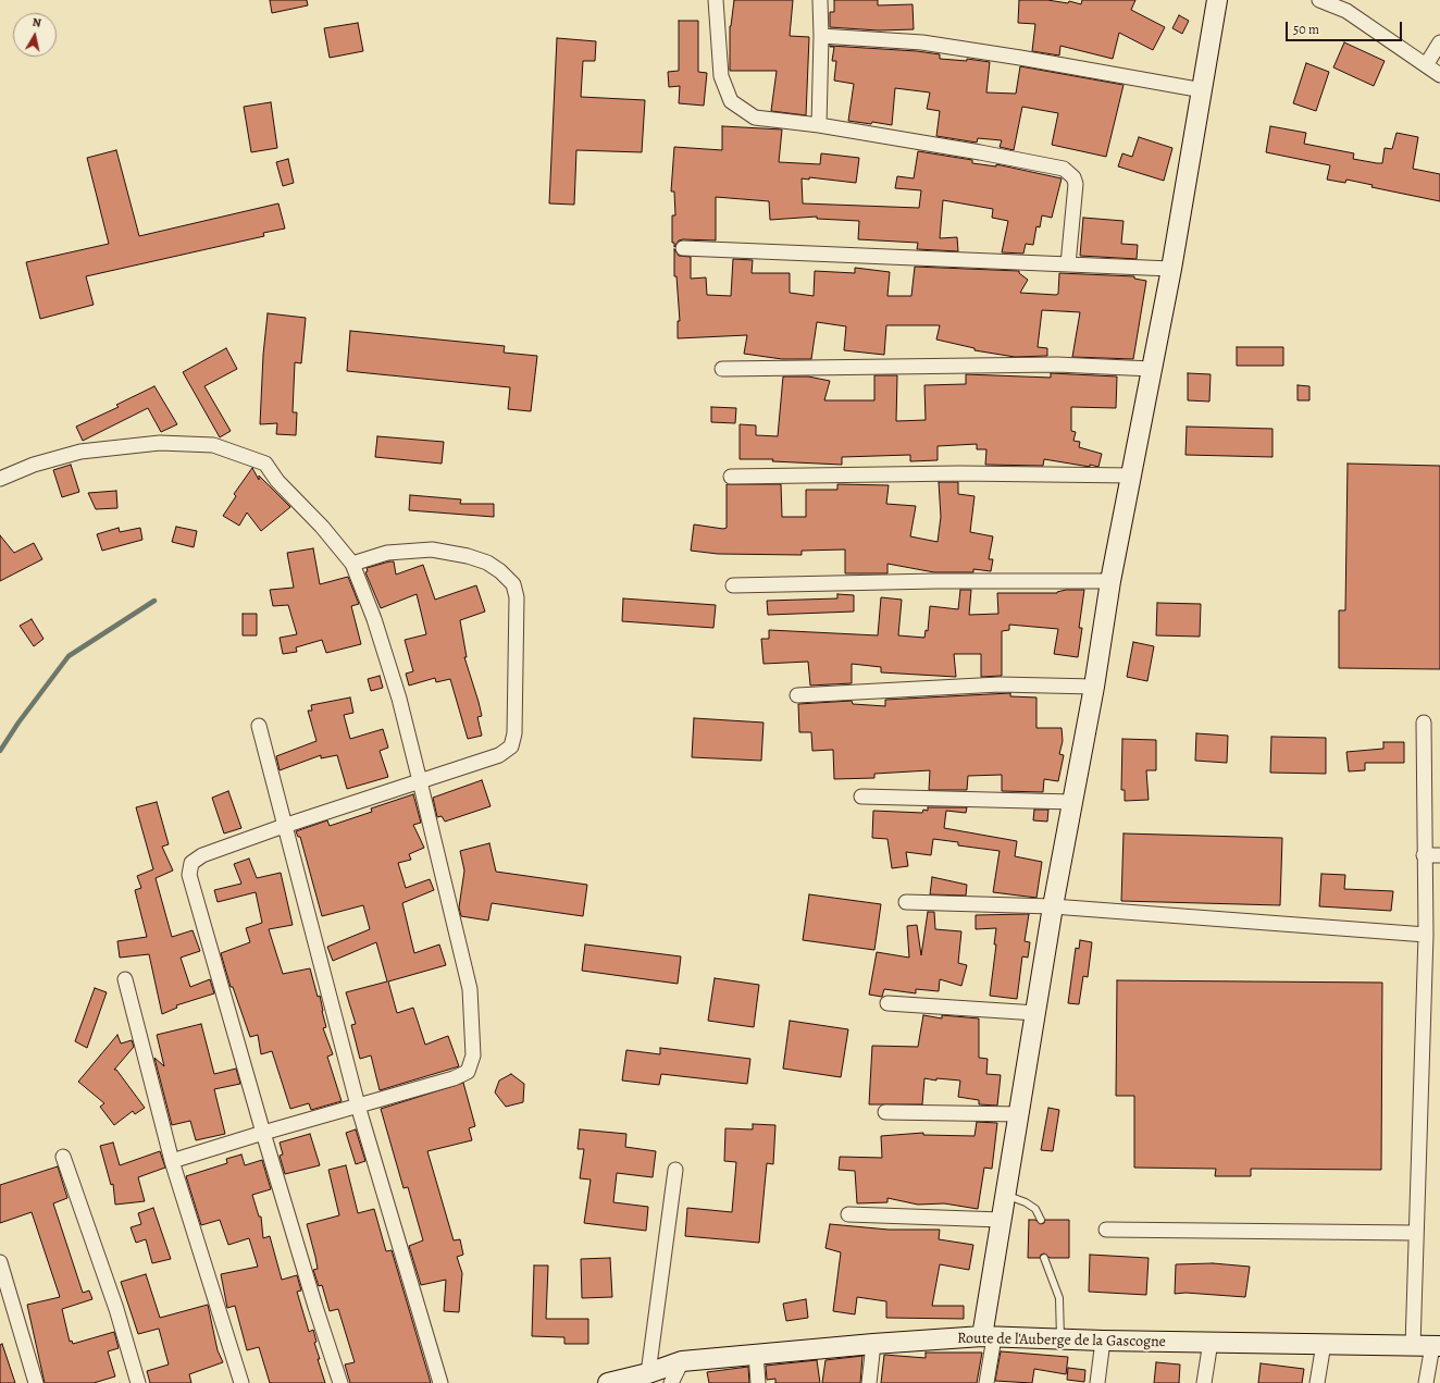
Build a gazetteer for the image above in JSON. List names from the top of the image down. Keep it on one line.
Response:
{"streets":{"street":["Route de l'Auberge de la Gascogne"]},"scale_bar":"50 m","north":"top"}
